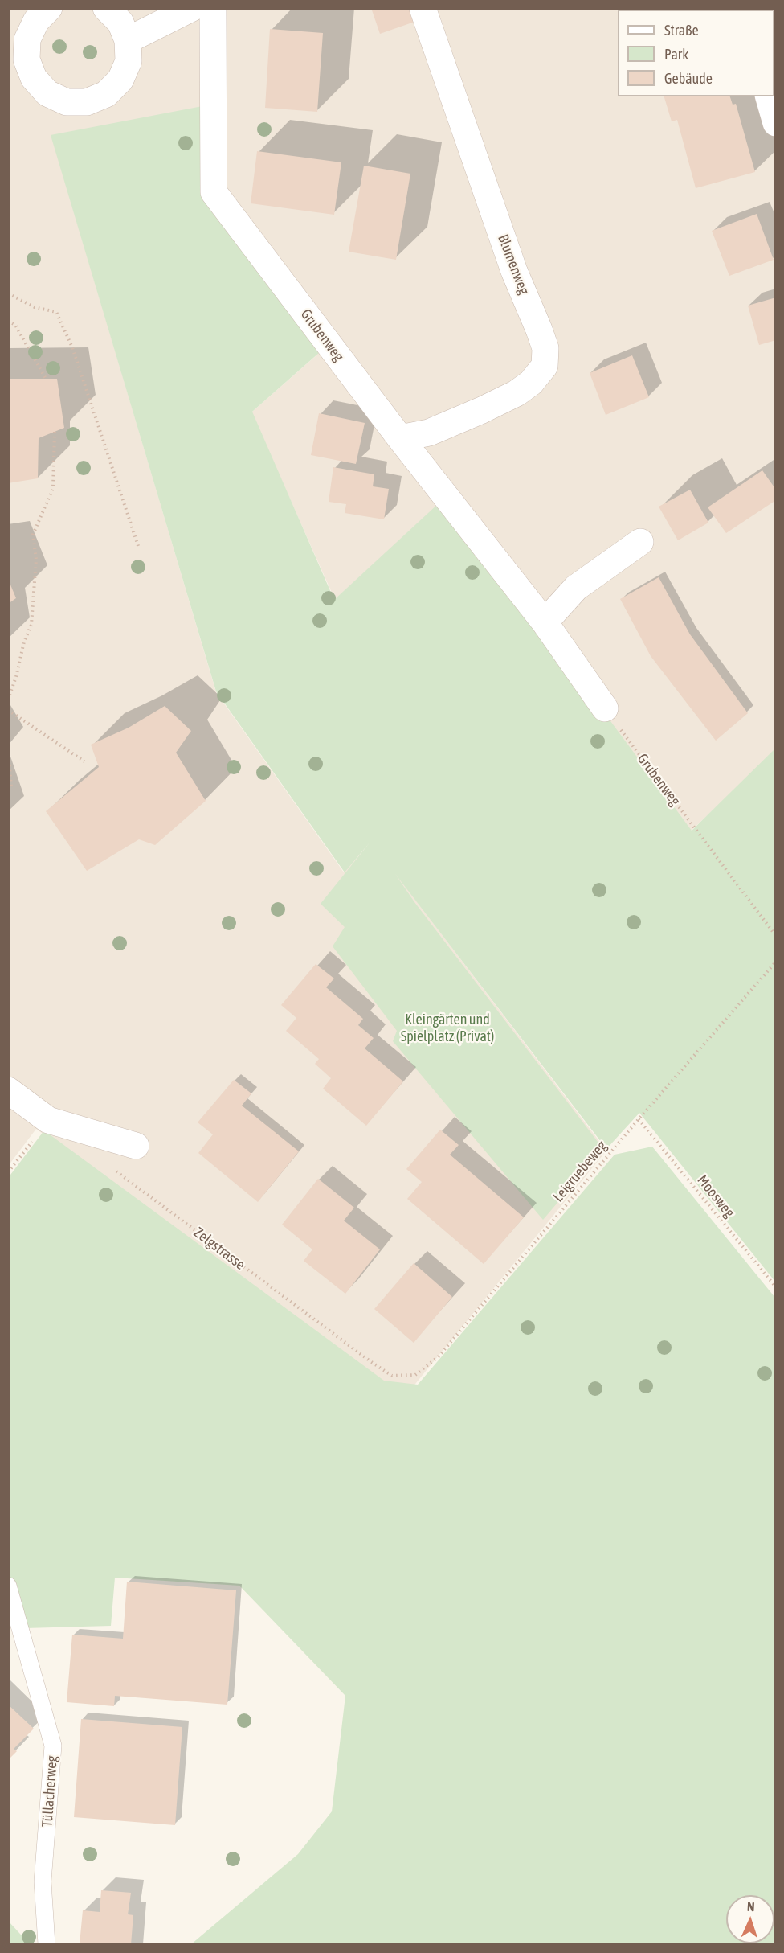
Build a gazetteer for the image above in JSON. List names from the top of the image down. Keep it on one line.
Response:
{"streets":{"street":["Blumenweg","Grubenweg"],"lane":["Tüllacherweg"],"path":["Leigruebeweg","Moosweg","Zelgstrasse"]},"crossings":[["Blumenweg","Grubenweg"],["Leigruebeweg","Moosweg"],["Leigruebeweg","Zelgstrasse"]],"parks":["Kleingärten und Spielplatz (Privat)"],"legend":["Straße","Park","Gebäude"],"north":"top"}
